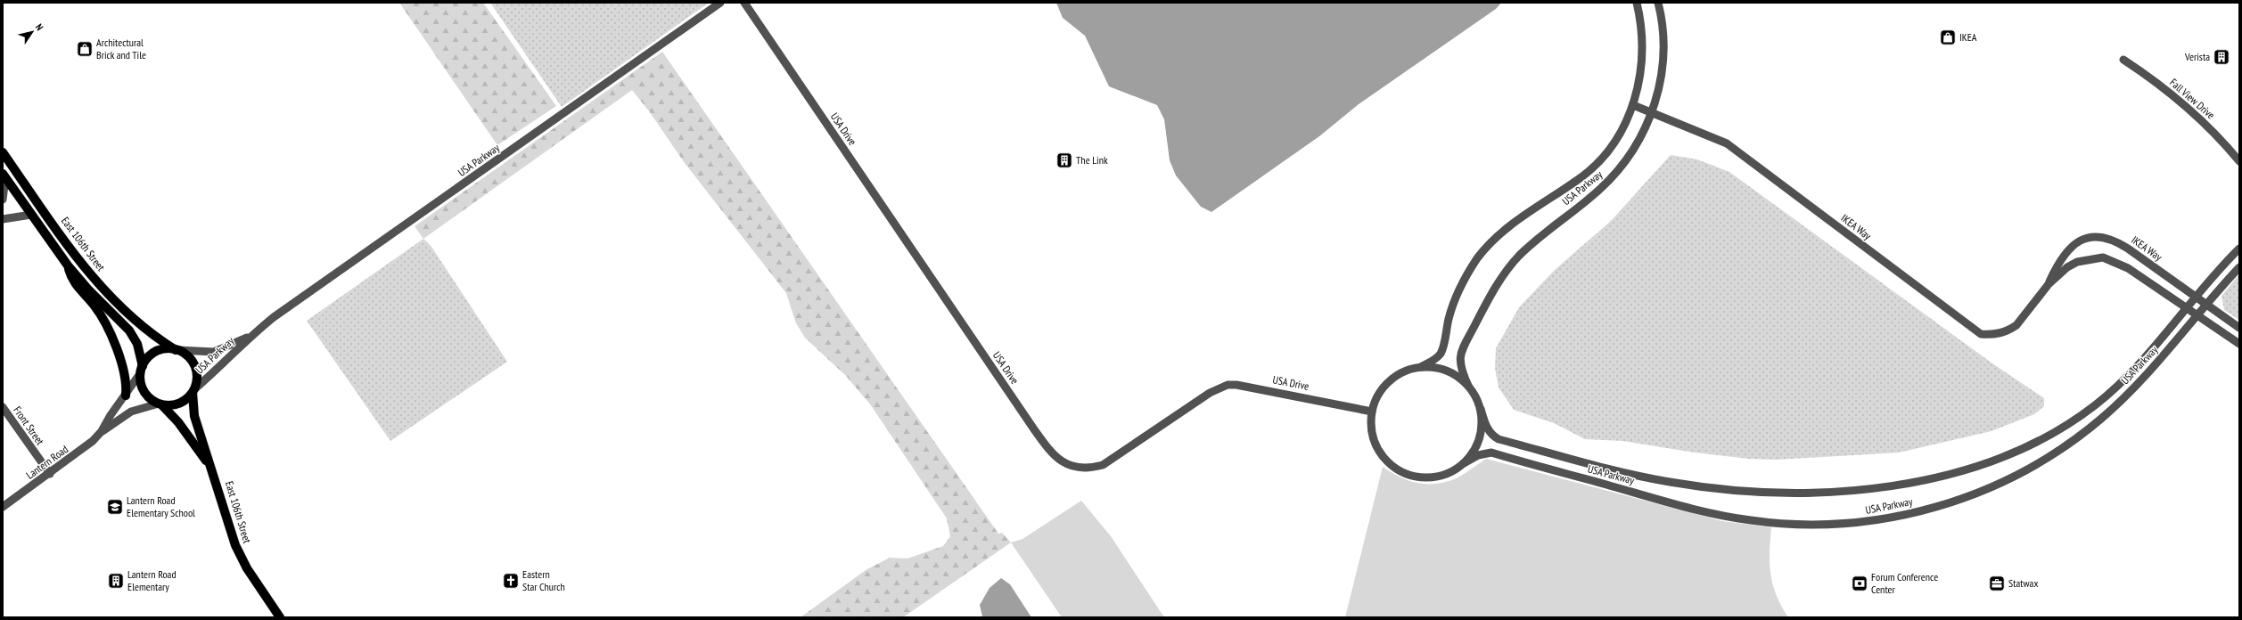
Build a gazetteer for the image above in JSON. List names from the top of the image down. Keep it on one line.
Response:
{"streets":{"main road":["East 106th Street"],"street":["Fall View Drive","USA Drive","USA Parkway","IKEA Way","Front Street","Lantern Road"]},"crossings":[["USA Drive","USA Parkway"],["USA Parkway","IKEA Way"],["USA Parkway","East 106th Street"],["USA Parkway","Lantern Road"],["East 106th Street","Lantern Road"],["Front Street","Lantern Road"]],"places":{"shop":["IKEA","Architectural Brick and Tile"],"building":["Verista","The Link","Lantern Road Elementary"],"school or university":["Lantern Road Elementary School"],"church":["Eastern Star Church"],"bank":["Forum Conference Center"],"office":["Statwax"]},"north":"top right"}
